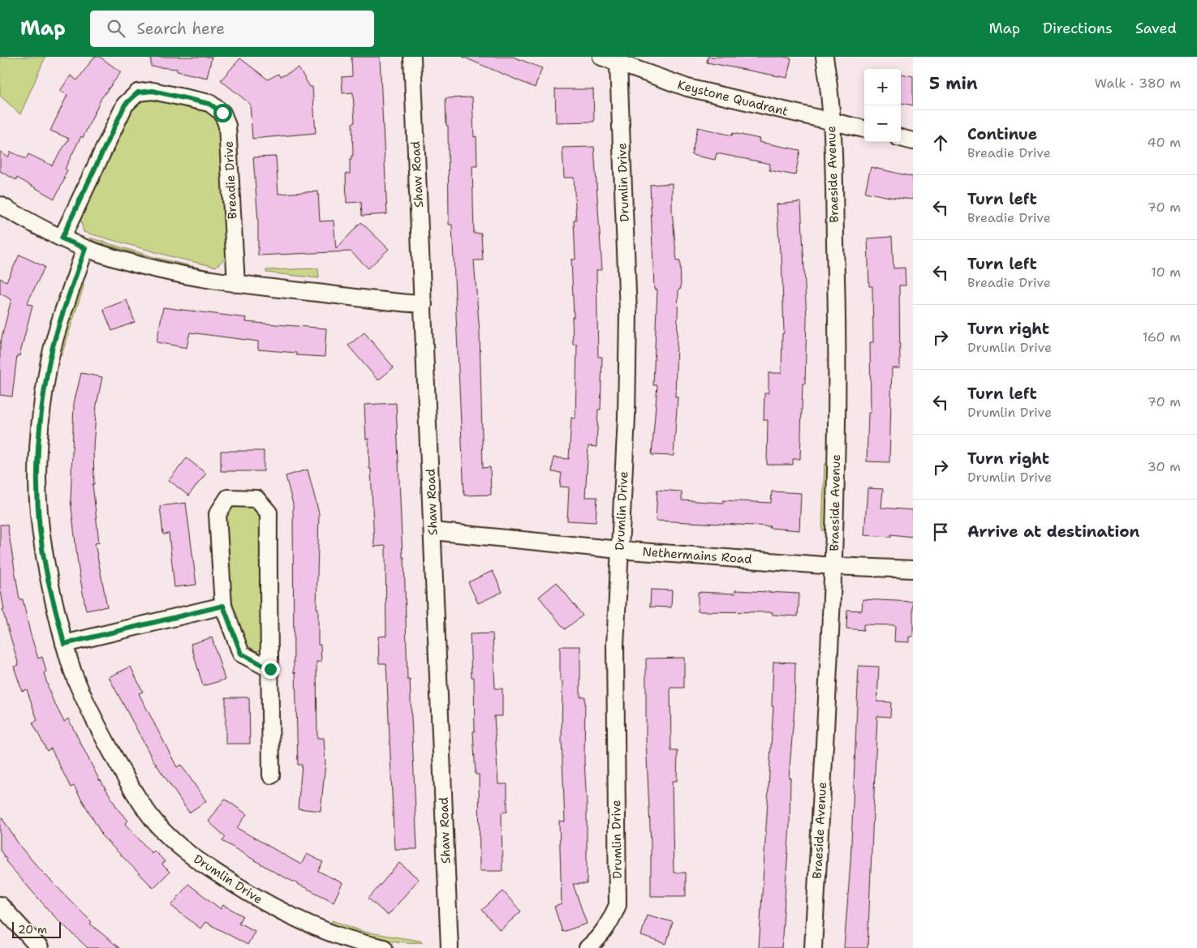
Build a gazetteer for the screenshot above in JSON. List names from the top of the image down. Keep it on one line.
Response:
{"streets":{"street":["Keystone Quadrant","Shaw Road","Braeside Avenue","Breadie Drive","Drumlin Drive","Nethermains Road"]},"crossings":[["Keystone Quadrant","Braeside Avenue"],["Keystone Quadrant","Drumlin Drive"],["Shaw Road","Nethermains Road"],["Braeside Avenue","Nethermains Road"],["Drumlin Drive","Nethermains Road"]],"scale_bar":"20 m","page":{"header":"Map","search":"Search here","nav":["Map","Directions","Saved"],"heading":["5 min","Walk · 380 m"],"map_buttons":["+","−"],"list":[["Continue","Breadie Drive","40 m"],["Turn left","Breadie Drive","70 m"],["Turn left","Breadie Drive","10 m"],["Turn right","Drumlin Drive","160 m"],["Turn left","Drumlin Drive","70 m"],["Turn right","Drumlin Drive","30 m"],"Arrive at destination"],"scale":"20 m"}}
